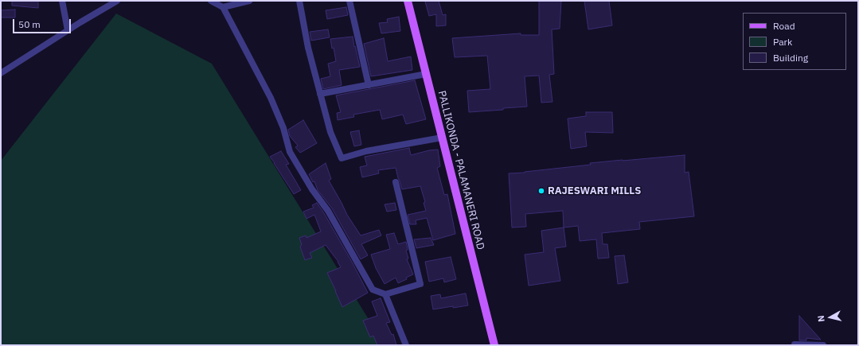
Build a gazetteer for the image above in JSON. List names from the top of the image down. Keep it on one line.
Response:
{"streets":{"main road":["PALLIKONDA - PALAMANERI ROAD"]},"places":["RAJESWARI MILLS"],"legend":["Road","Park","Building"],"scale_bar":"50 m","north":"left"}
